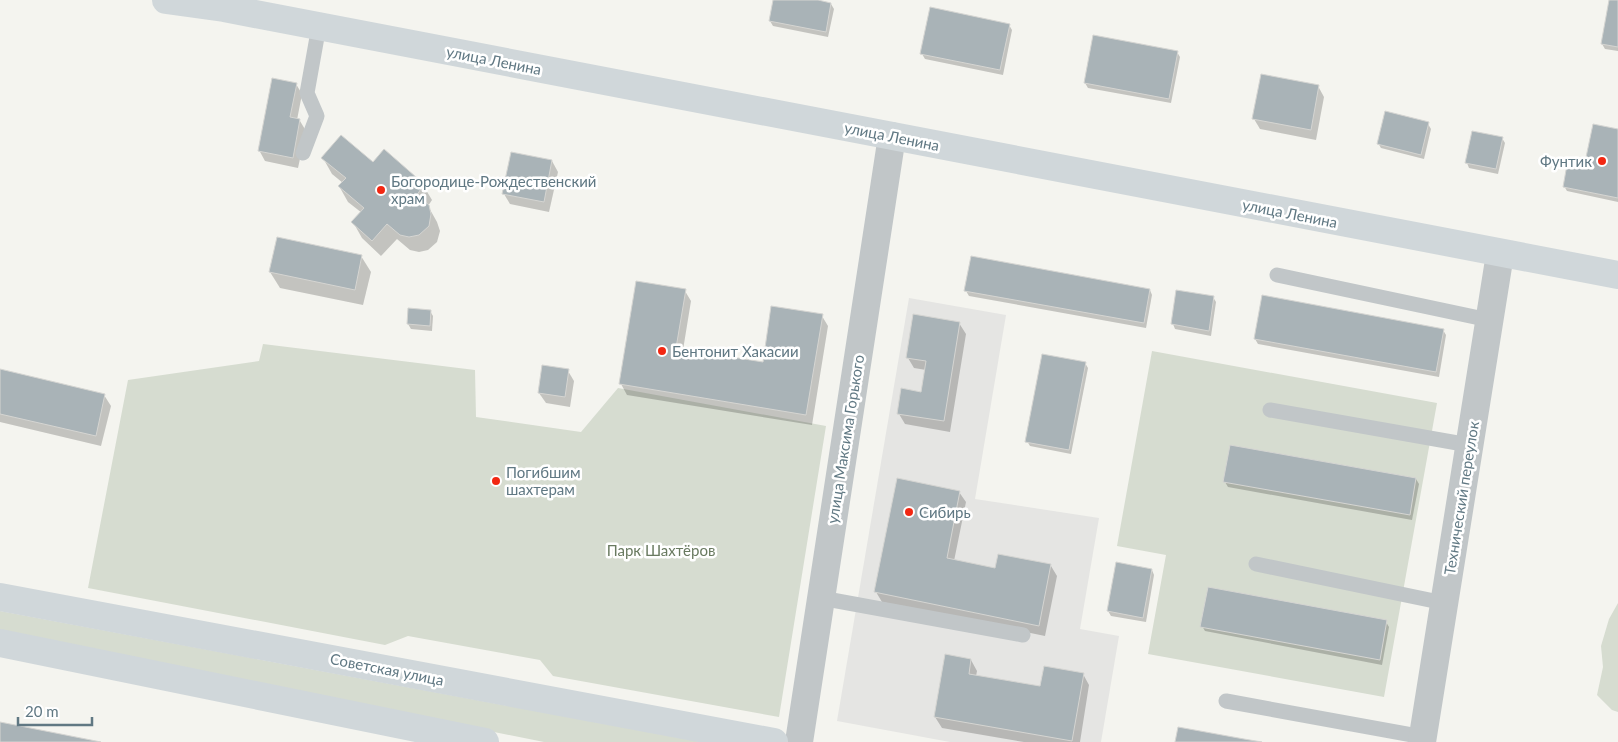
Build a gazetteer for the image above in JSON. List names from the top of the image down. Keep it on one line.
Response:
{"streets":{"street":["улица Ленина","улица Максима Горького","Технический переулок","Советская улица"]},"crossings":[["улица Ленина","улица Максима Горького"],["улица Ленина","Технический переулок"]],"parks":["Парк Шахтёров"],"places":["Фунтик","Богородице-Рождественский храм","Бентонит Хакасии","Погибшим шахтерам","Сибирь"],"scale_bar":"20 m"}
